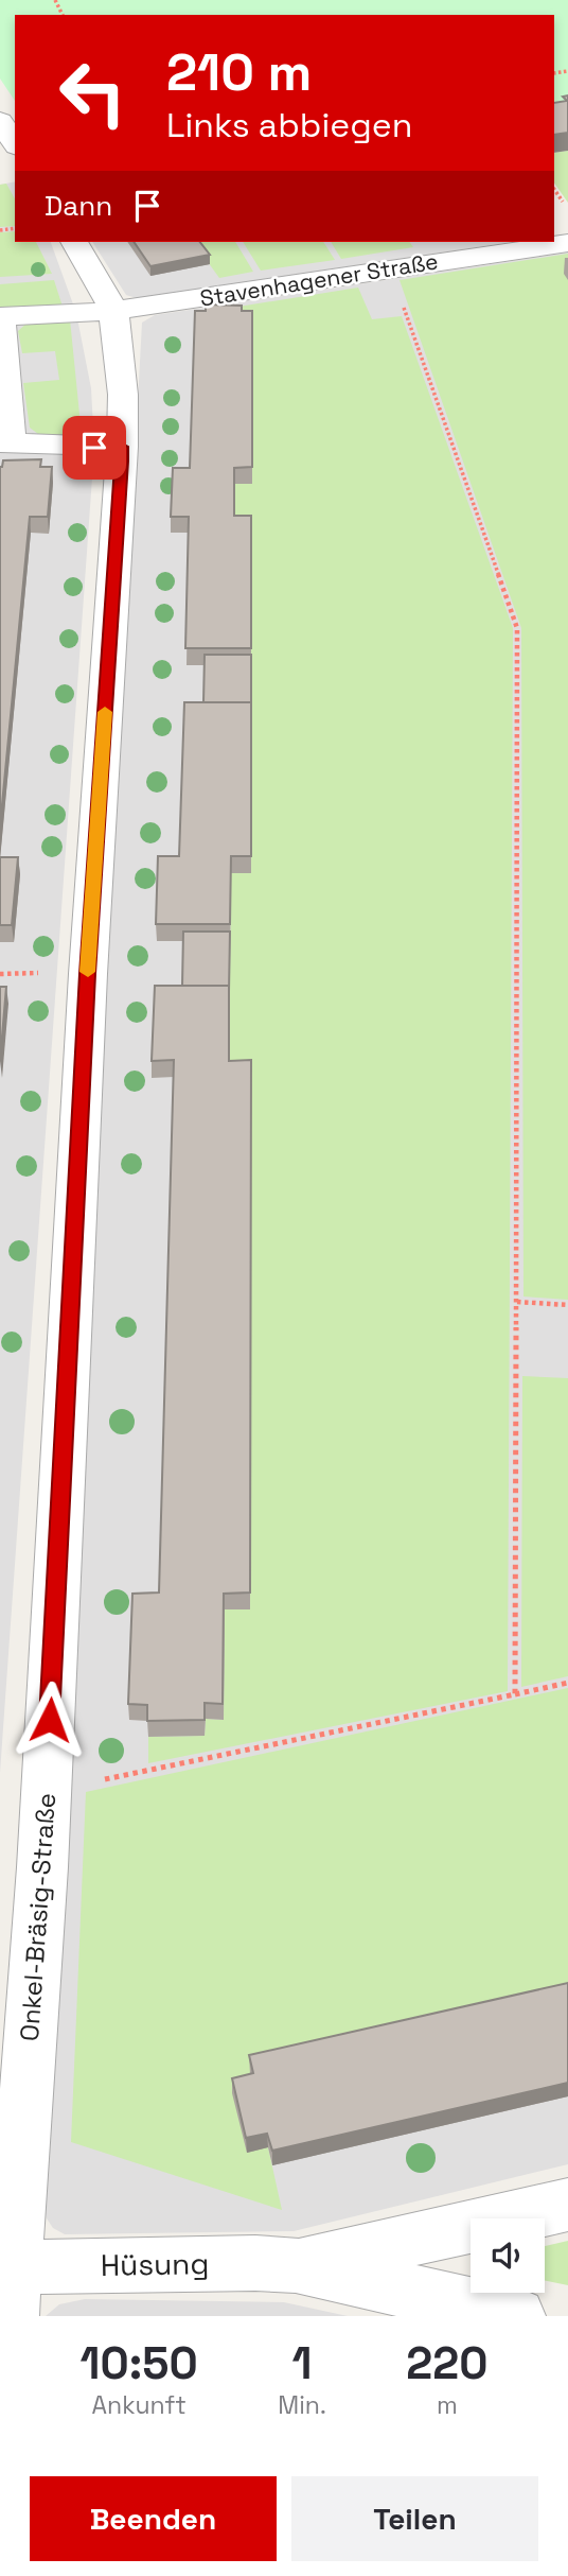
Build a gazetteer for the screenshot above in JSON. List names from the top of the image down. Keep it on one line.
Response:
{"streets":{"street":["Stavenhagener Straße","Onkel-Bräsig-Straße","Hüsung"]},"crossings":[["Stavenhagener Straße","Onkel-Bräsig-Straße"],["Onkel-Bräsig-Straße","Hüsung"]],"page":{"turn":["210 m","Links abbiegen"],"then":"Dann","eta":["10:50","Ankunft","1","Min.","220","m"],"buttons":["Beenden","Teilen"]}}
